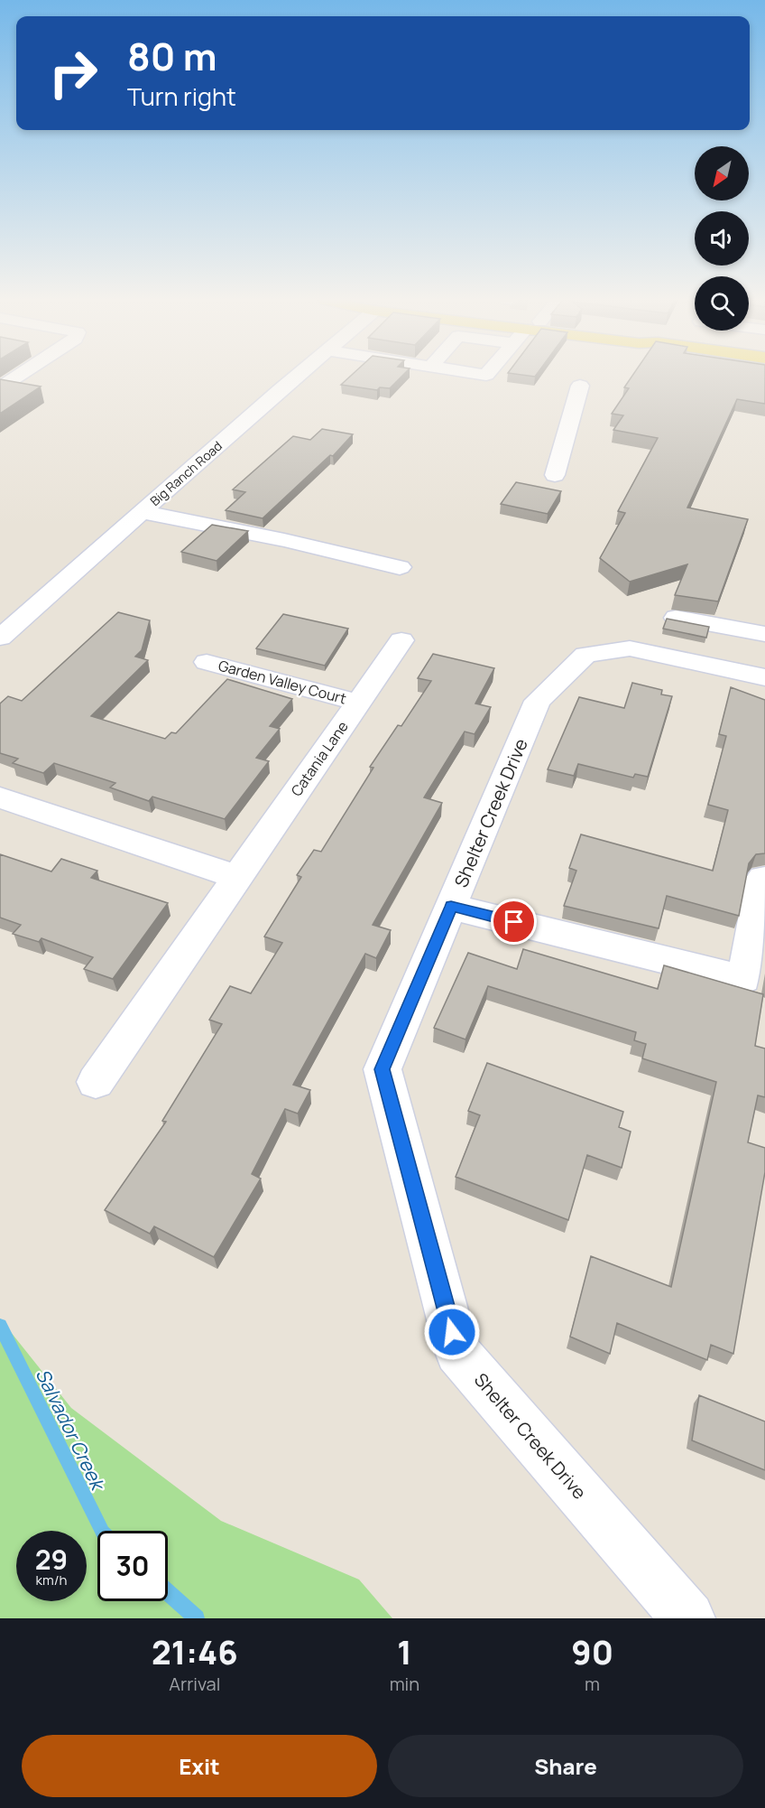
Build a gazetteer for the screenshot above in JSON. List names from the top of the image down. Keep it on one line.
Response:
{"streets":{"street":["Big Ranch Road","Garden Valley Court","Catania Lane","Shelter Creek Drive"]},"crossings":[["Garden Valley Court","Catania Lane"]],"water":["Salvador Creek"],"north":"bottom left","page":{"turn":["80 m","Turn right"],"speed":"29 km/h","limit":"30","eta":["21:46","Arrival","1","min","90","m"],"buttons":["Exit","Share"]}}
